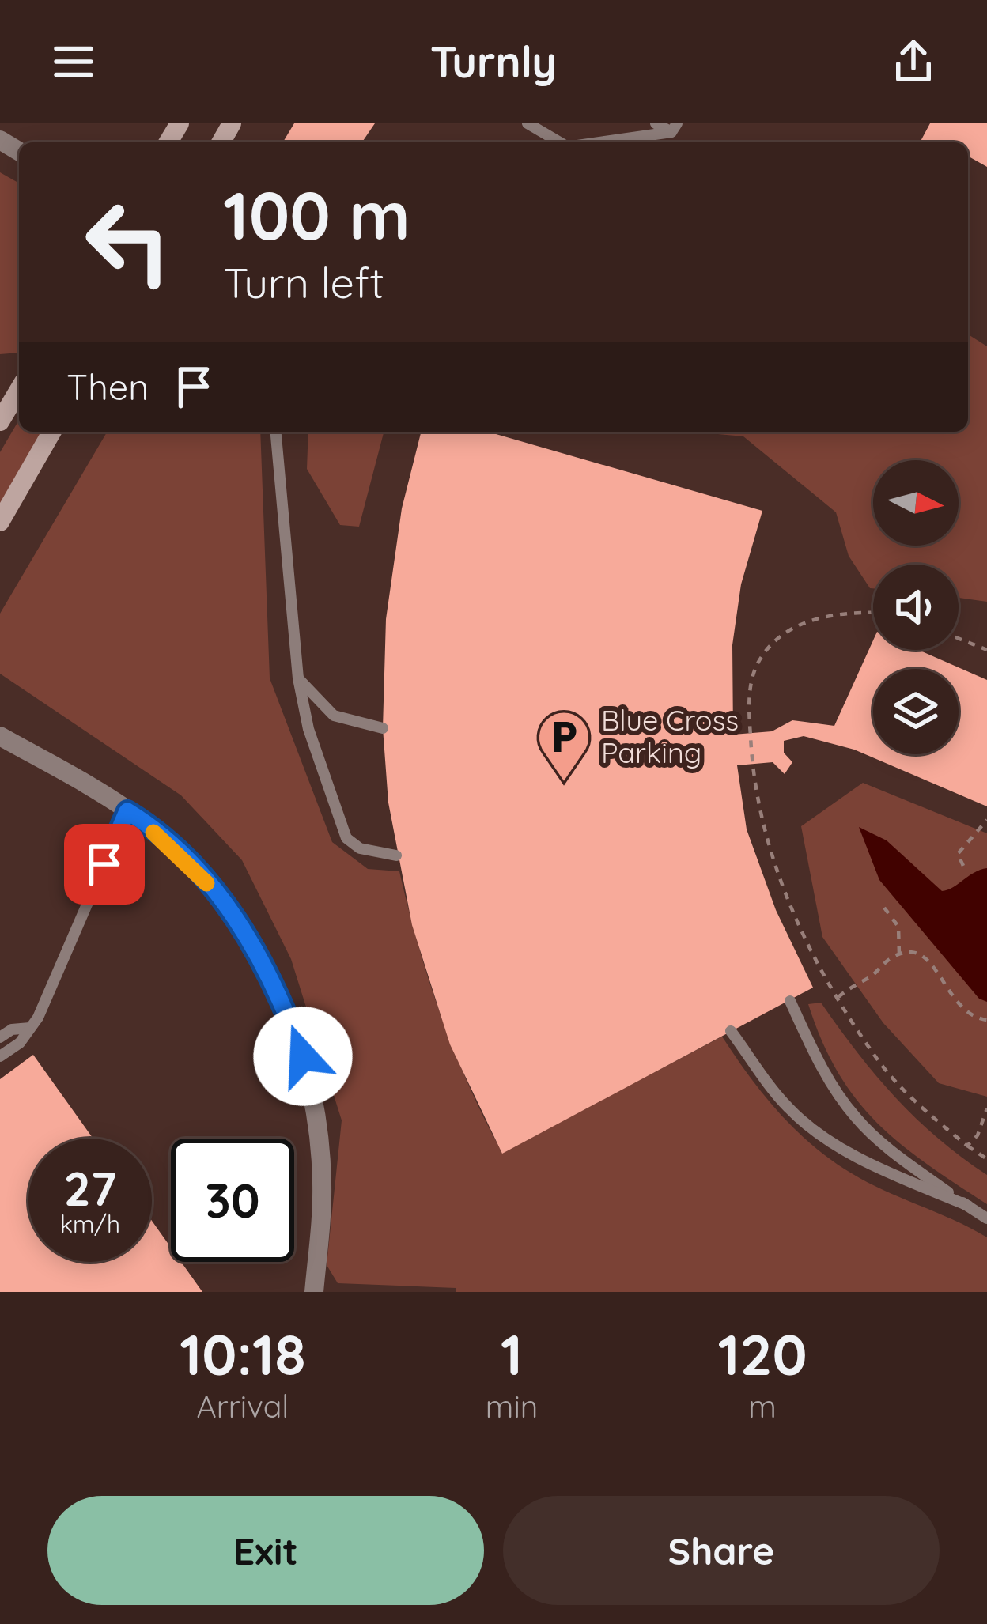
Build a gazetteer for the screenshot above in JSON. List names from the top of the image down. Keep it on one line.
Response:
{"places":{"parking":["Blue Cross Parking"]},"north":"right","page":{"header":"Turnly","turn":["100 m","Turn left"],"then":"Then","speed":"27 km/h","limit":"30","eta":["10:18","Arrival","1","min","120","m"],"buttons":["Exit","Share"]}}
